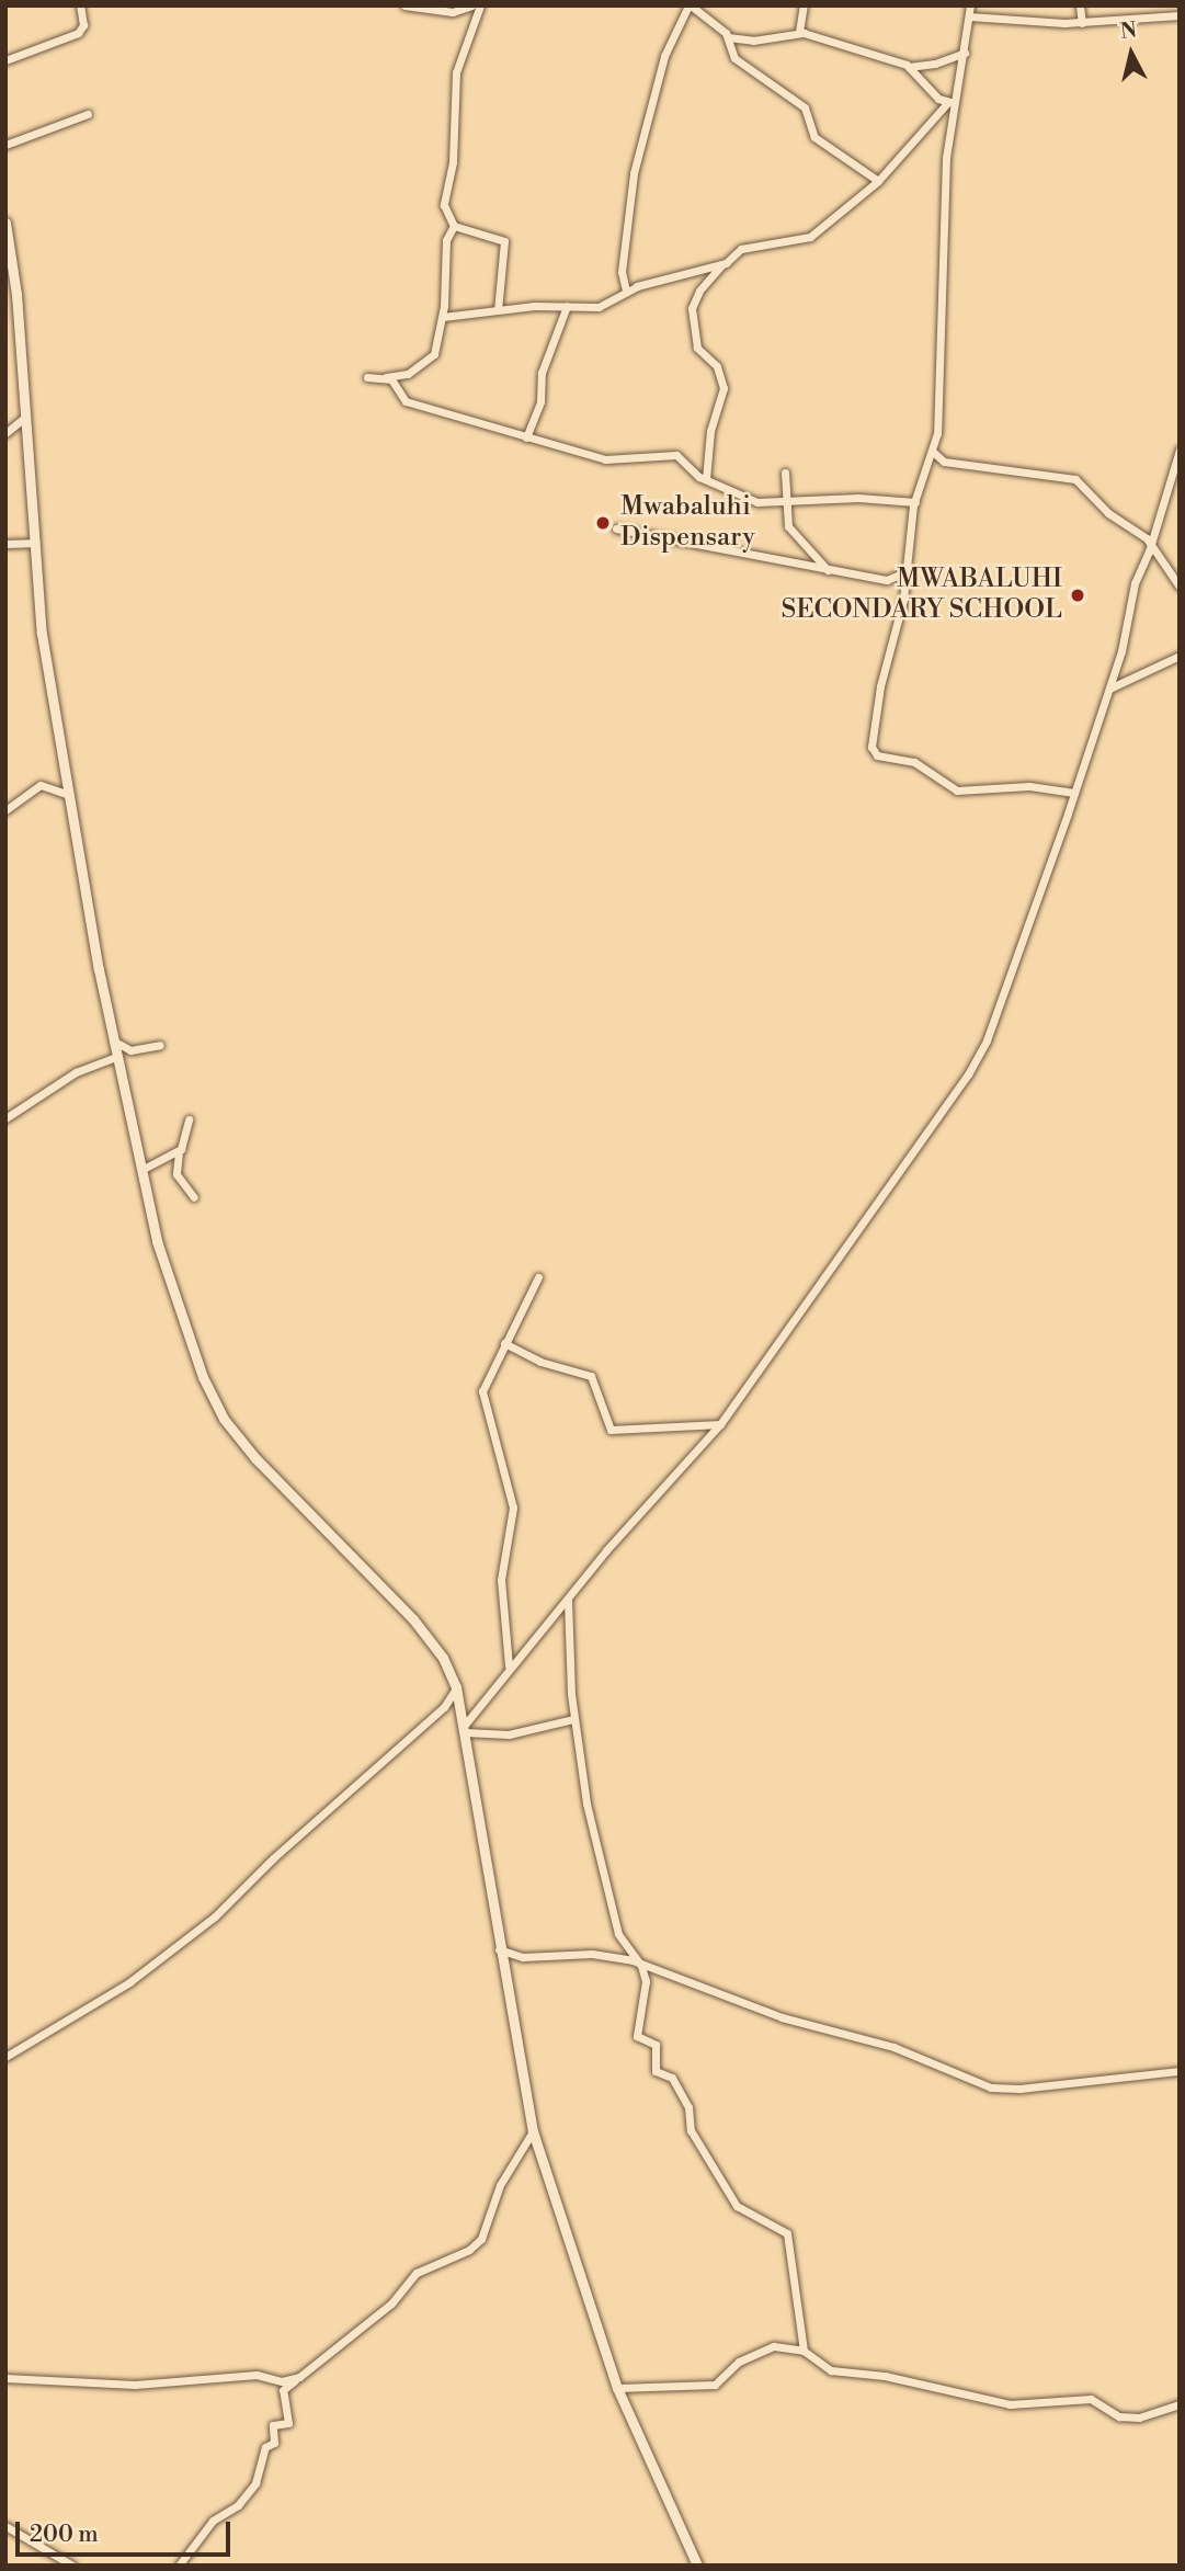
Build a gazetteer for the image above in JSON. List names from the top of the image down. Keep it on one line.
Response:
{"places":["Mwabaluhi Dispensary","MWABALUHI SECONDARY SCHOOL"],"scale_bar":"200 m","north":"top"}
